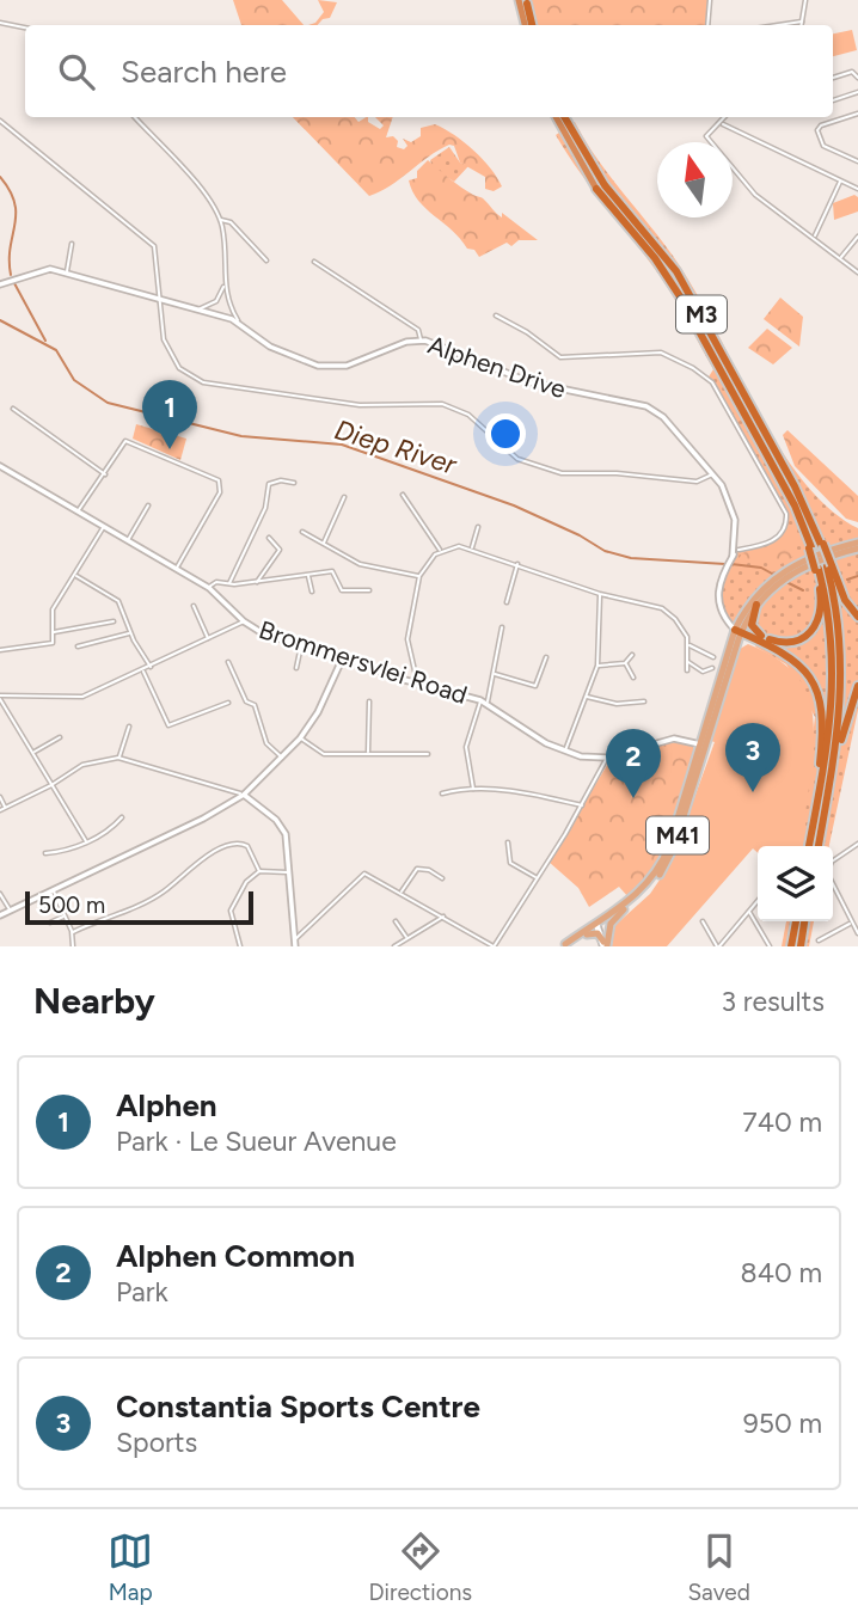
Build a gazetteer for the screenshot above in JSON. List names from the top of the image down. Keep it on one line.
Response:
{"streets":{"highway":["M3"],"main road":["M41"],"street":["Alphen Drive","Brommersvlei Road"]},"crossings":[["Brommersvlei Road","M41"]],"water":["Diep River"],"scale_bar":"500 m","north":"top","page":{"search":"Search here","pins":["1","3","2"],"scale":"500 m","heading":["Nearby","3 results"],"list":[{"mark":"1","name":"Alphen","note":"Park · Le Sueur Avenue","value":"740 m"},{"mark":"2","name":"Alphen Common","note":"Park","value":"840 m"},{"mark":"3","name":"Constantia Sports Centre","note":"Sports","value":"950 m"}],"nav":["Map","Directions","Saved"]}}
